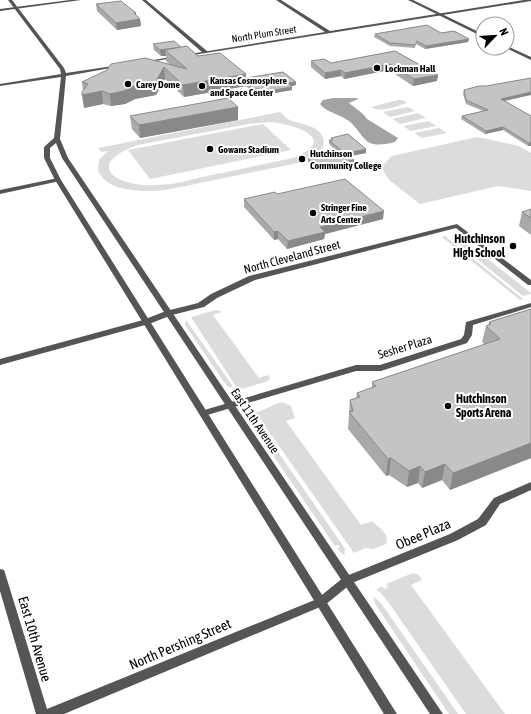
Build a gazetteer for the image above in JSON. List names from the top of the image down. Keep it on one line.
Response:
{"streets":{"street":["North Plum Street","North Cleveland Street","Sesher Plaza","East 11th Avenue","Obee Plaza","East 10th Avenue","North Pershing Street"]},"crossings":[["North Cleveland Street","East 11th Avenue"],["Sesher Plaza","East 11th Avenue"],["East 11th Avenue","Obee Plaza"],["Obee Plaza","North Pershing Street"]],"places":["Lockman Hall","Carey Dome","Kansas Cosmosphere and Space Center","Gowans Stadium","Hutchinson Community College","Stringer Fine Arts Center","Hutchinson High School","Hutchinson Sports Arena"],"north":"top right"}
